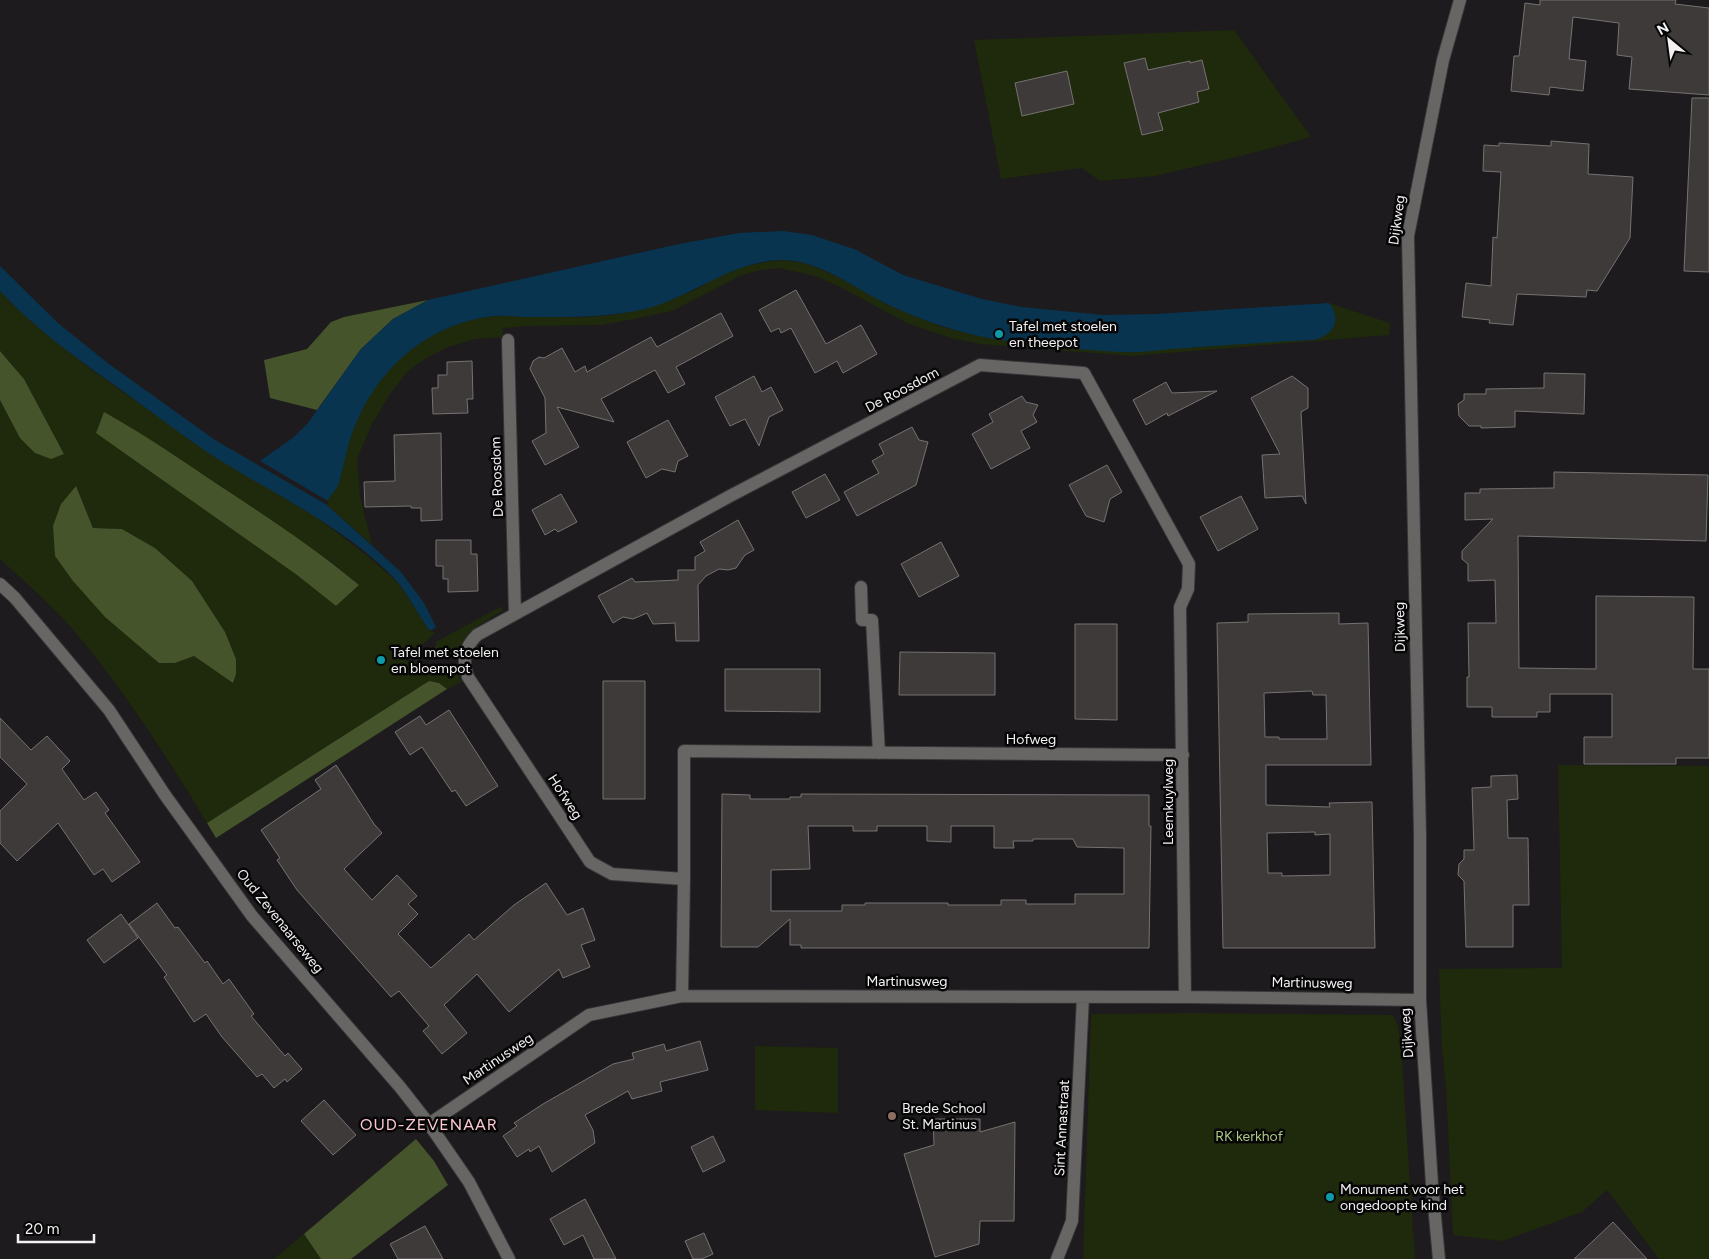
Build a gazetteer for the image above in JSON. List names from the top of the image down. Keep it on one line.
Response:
{"streets":{"street":["Dijkweg","De Roosdom","Hofweg","Leemkuylweg","Oud Zevenaarseweg","Martinusweg","Sint Annastraat"]},"crossings":[["Dijkweg","Martinusweg"],["De Roosdom","Hofweg"],["De Roosdom","Leemkuylweg"],["Hofweg","Leemkuylweg"],["Hofweg","Martinusweg"],["Leemkuylweg","Martinusweg"],["Oud Zevenaarseweg","Martinusweg"],["Martinusweg","Sint Annastraat"]],"districts":["OUD-ZEVENAAR"],"parks":["RK kerkhof"],"places":["Tafel met stoelen en theepot","Tafel met stoelen en bloempot","Brede School St. Martinus","Monument voor het ongedoopte kind"],"scale_bar":"20 m","north":"top left"}
